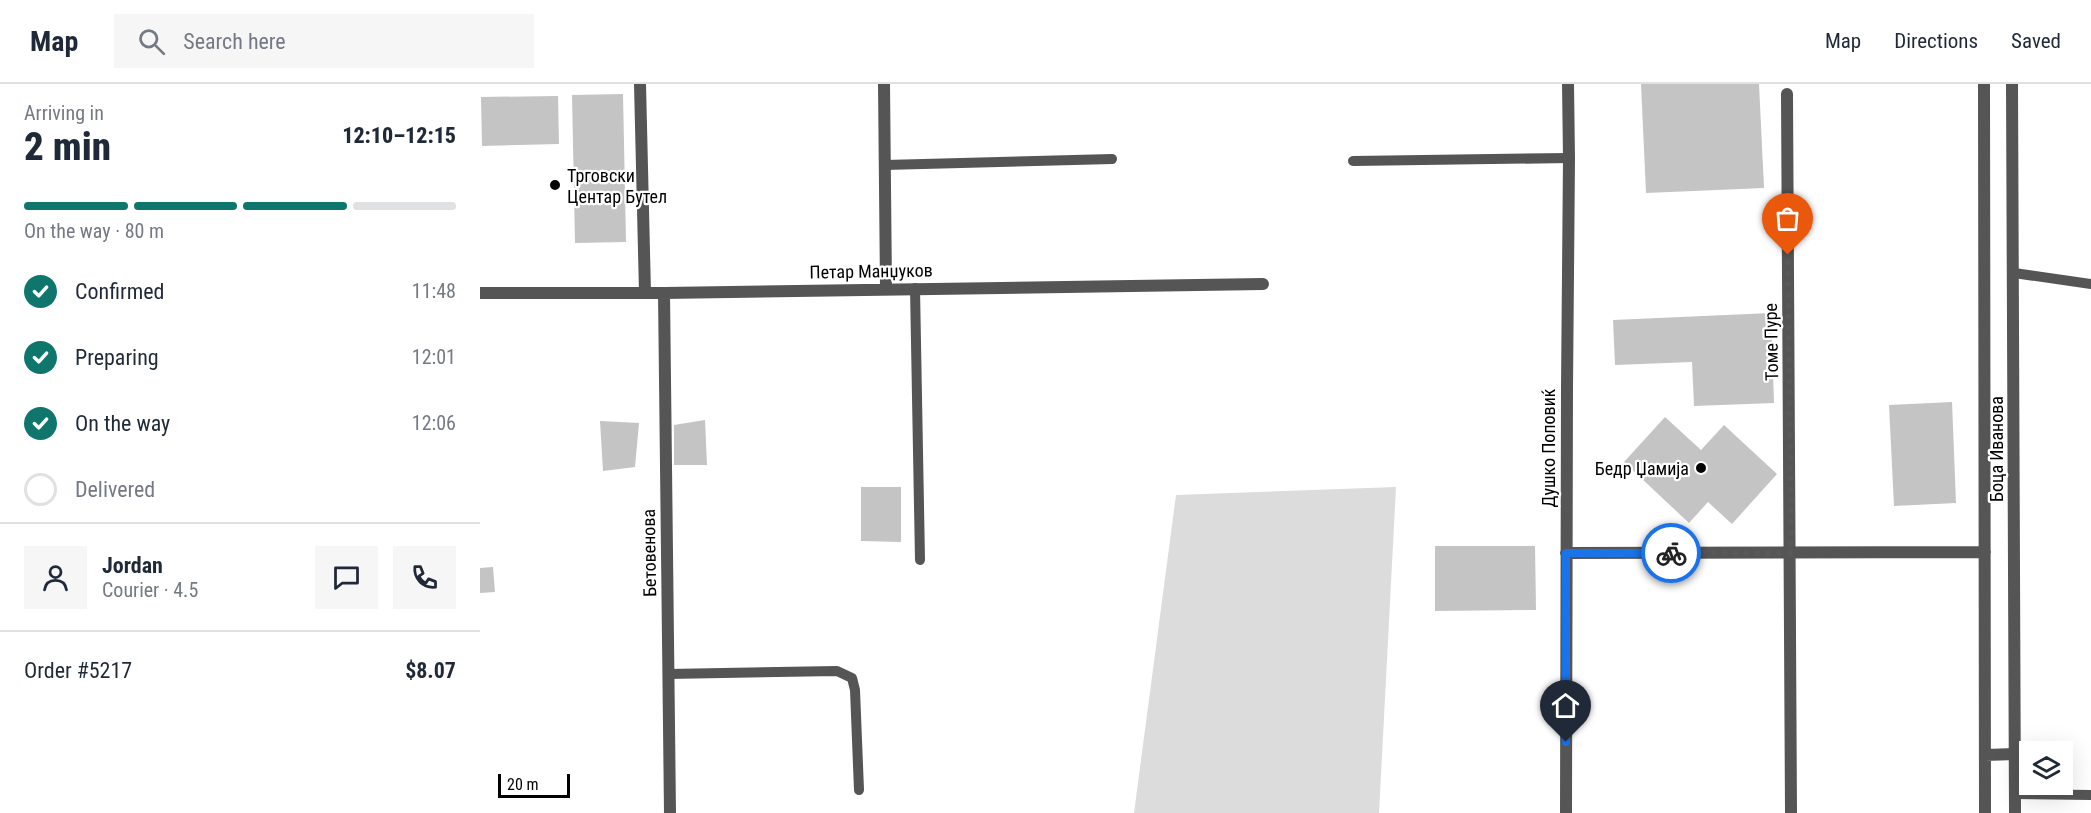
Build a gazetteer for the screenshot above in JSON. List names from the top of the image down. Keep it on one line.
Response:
{"streets":{"street":["Петар Манџуков","Томе Пуре","Душко Поповиќ","Боца Иванова","Бетовенова"]},"crossings":[["Петар Манџуков","Бетовенова"]],"places":["Трговски Центар Бутел","Бедр Џамија"],"scale_bar":"20 m","page":{"header":"Map","search":"Search here","nav":["Map","Directions","Saved"],"heading":["2 min","Arriving in","12:10–12:15"],"panel":["Jordan","Courier · 4.5","Order #5217","$8.07"],"bar":"On the way · 80 m","list":[["Confirmed","11:48"],["Preparing","12:01"],["On the way","12:06"],"Delivered"],"scale":"20 m"}}
